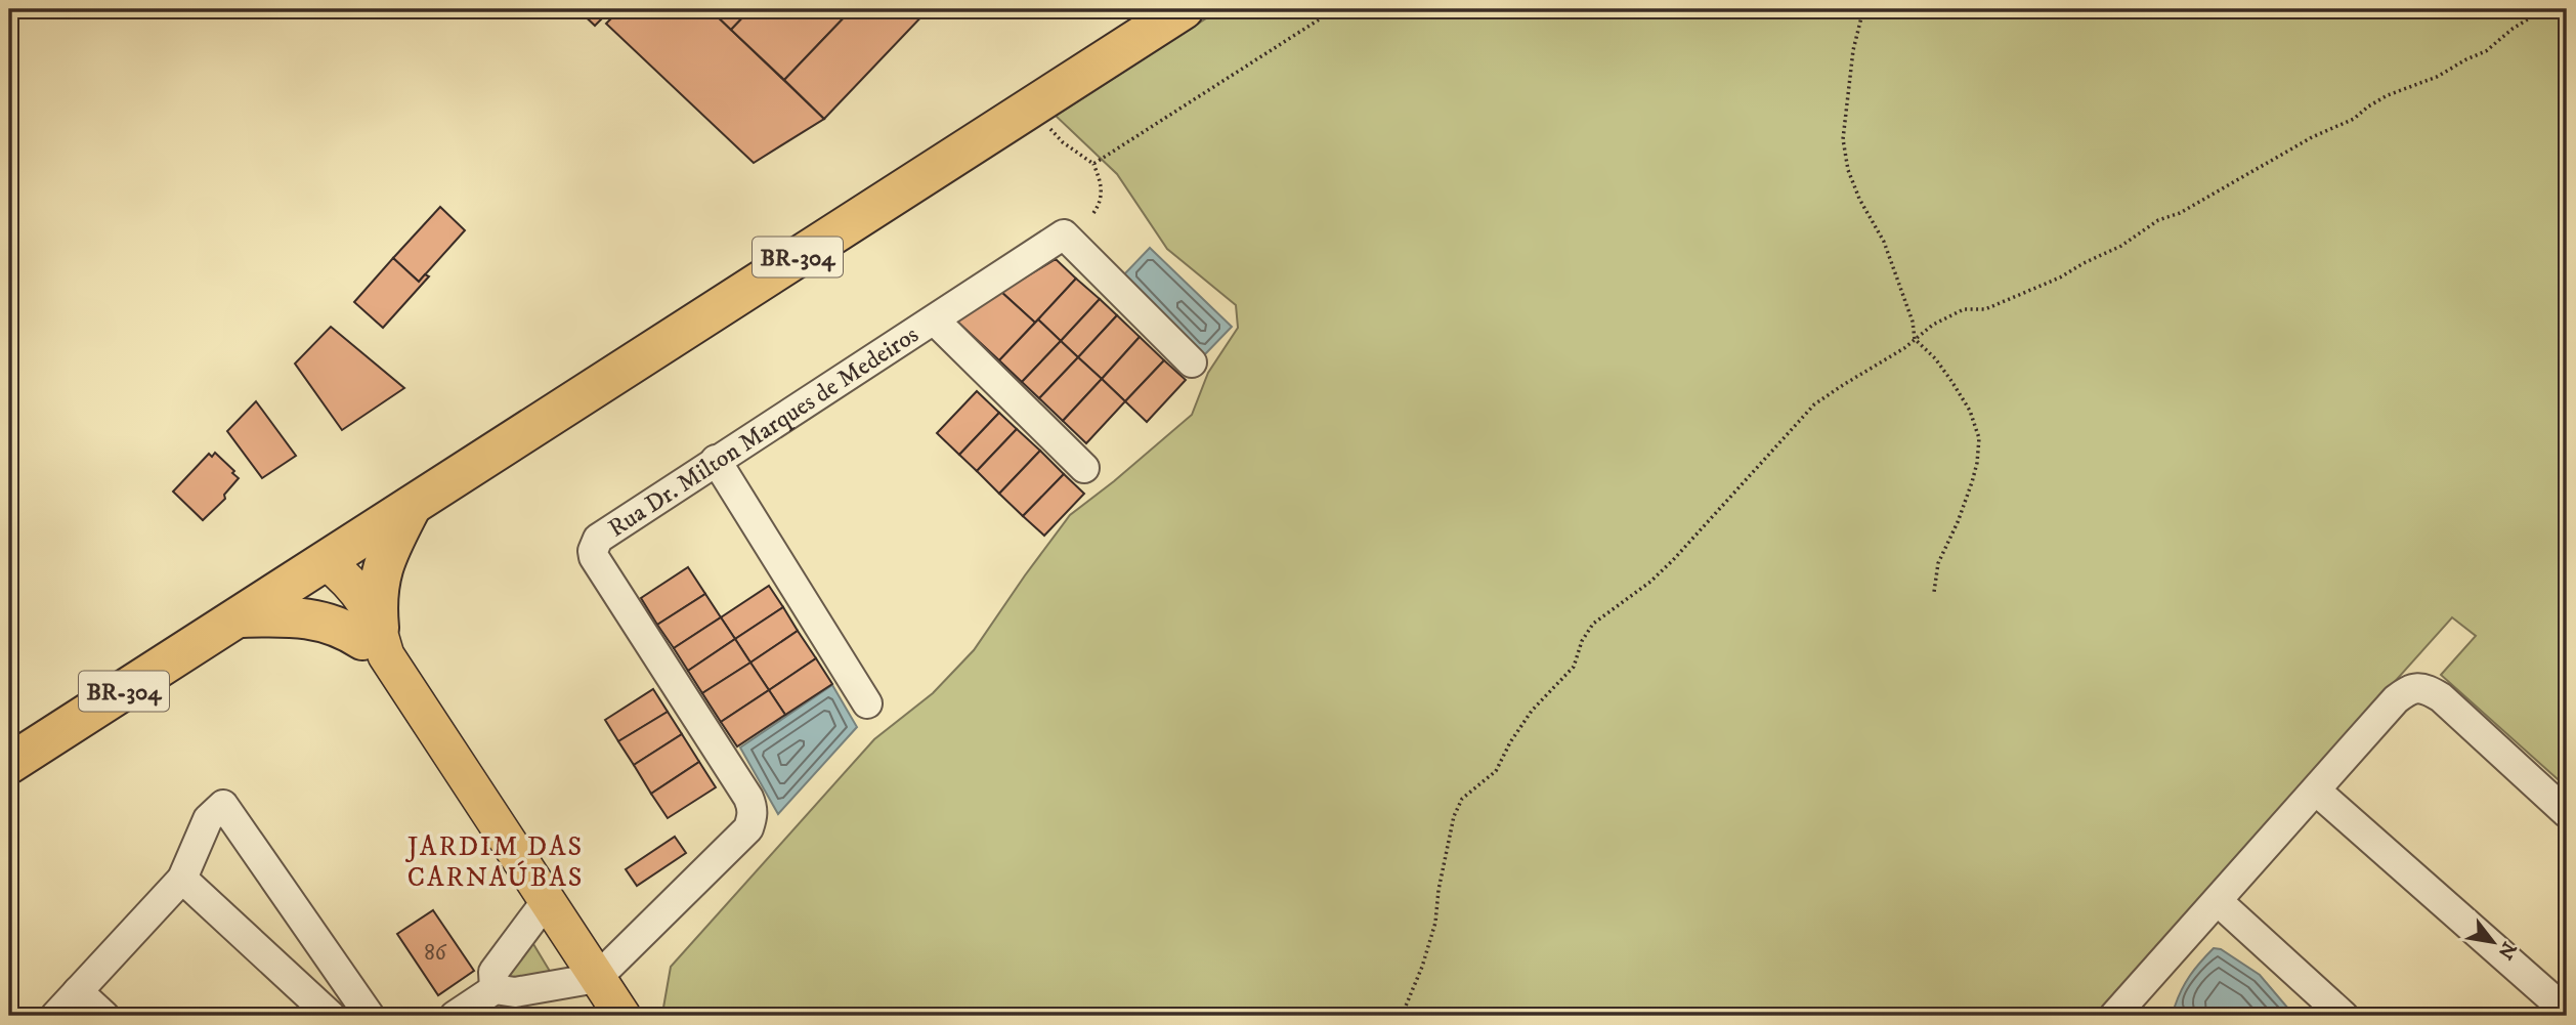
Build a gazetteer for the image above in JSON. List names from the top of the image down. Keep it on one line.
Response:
{"streets":{"highway":["BR-304"],"street":["Rua Dr. Milton Marques de Medeiros"]},"districts":["JARDIM DAS CARNAÚBAS"],"house_numbers":["86"],"north":"bottom right"}
